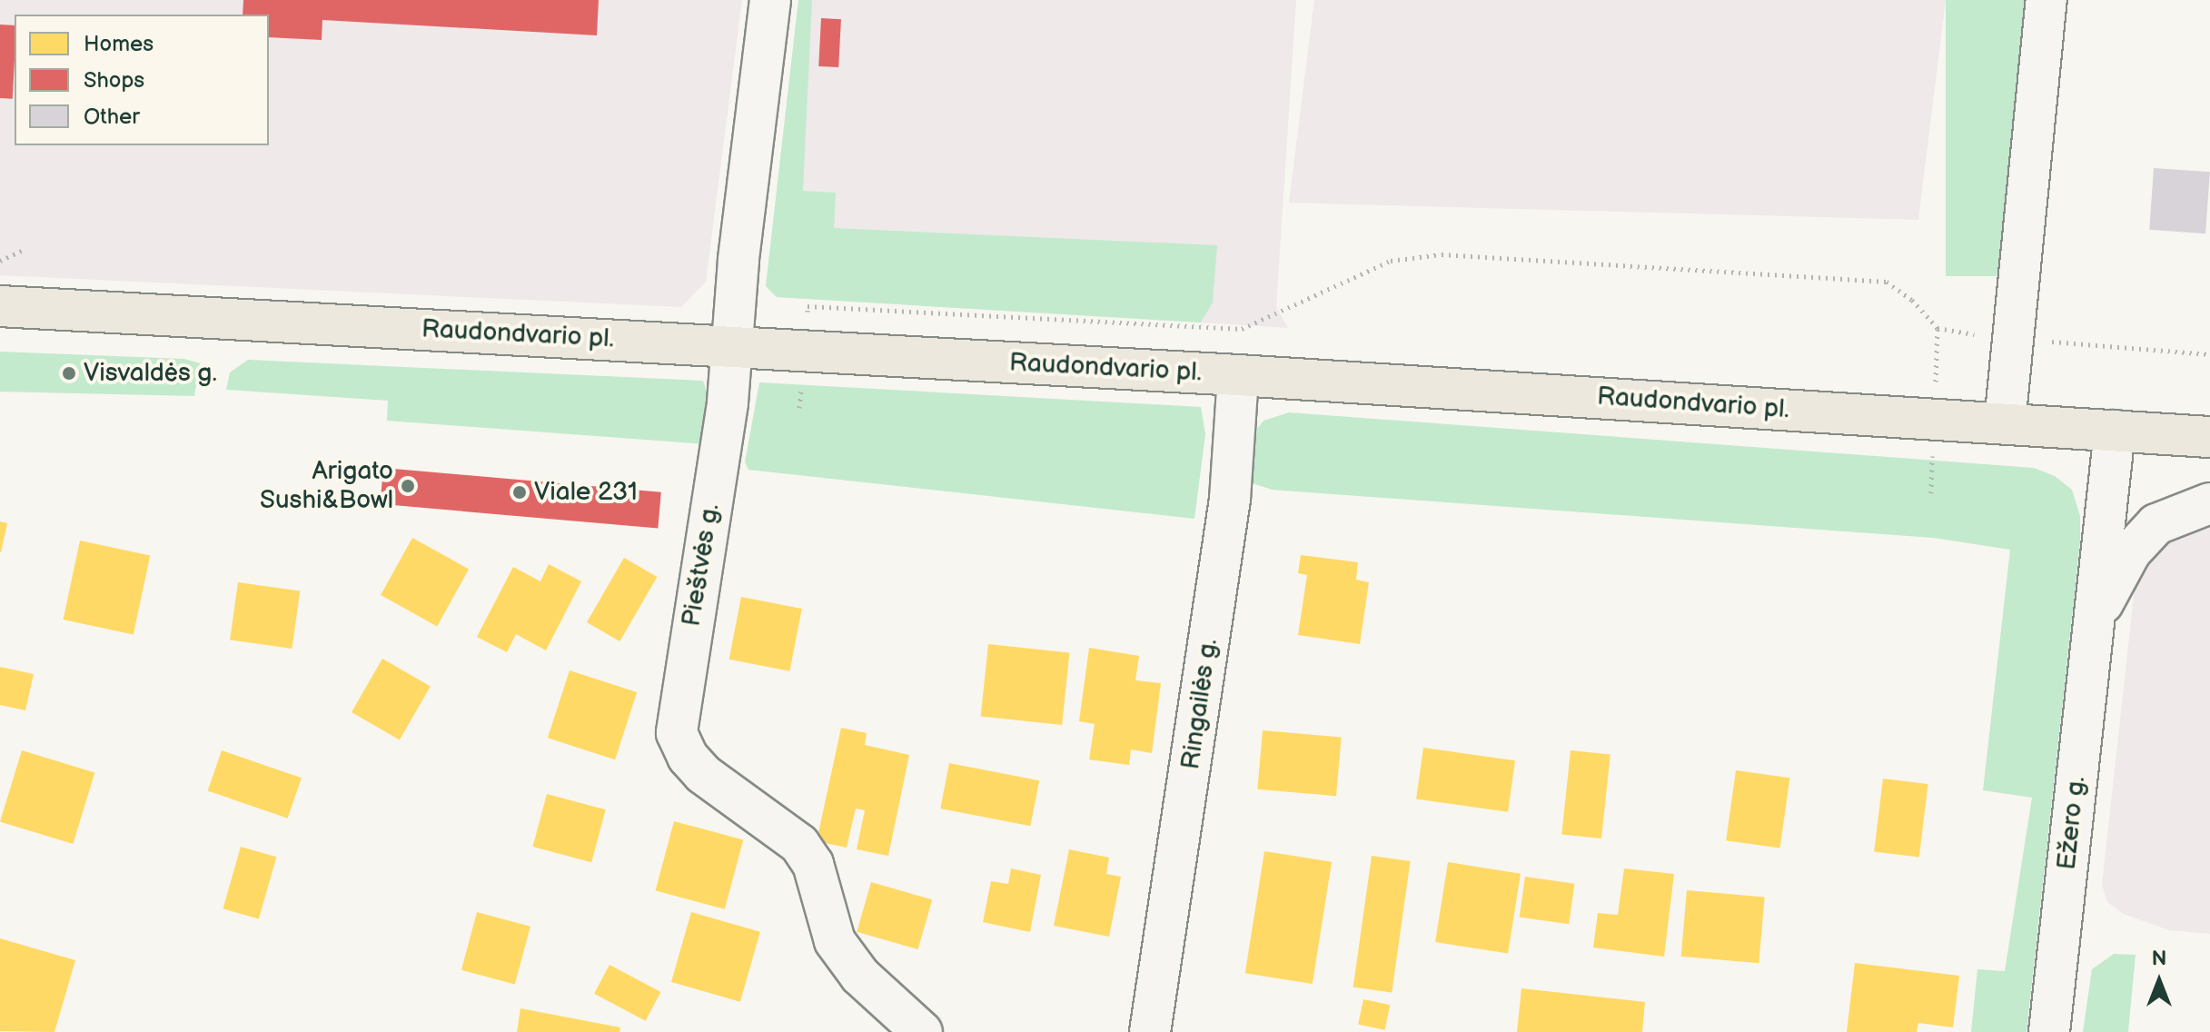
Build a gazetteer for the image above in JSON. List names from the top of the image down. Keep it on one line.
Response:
{"streets":{"main road":["Raudondvario pl."],"street":["Pieštvės g.","Ringailės g.","Ežero g."]},"crossings":[["Raudondvario pl.","Pieštvės g."],["Raudondvario pl.","Ringailės g."],["Raudondvario pl.","Ežero g."]],"places":["Visvaldės g.","Arigato Sushi&Bowl","Viale 231"],"legend":["Homes","Shops","Other"],"north":"top"}
